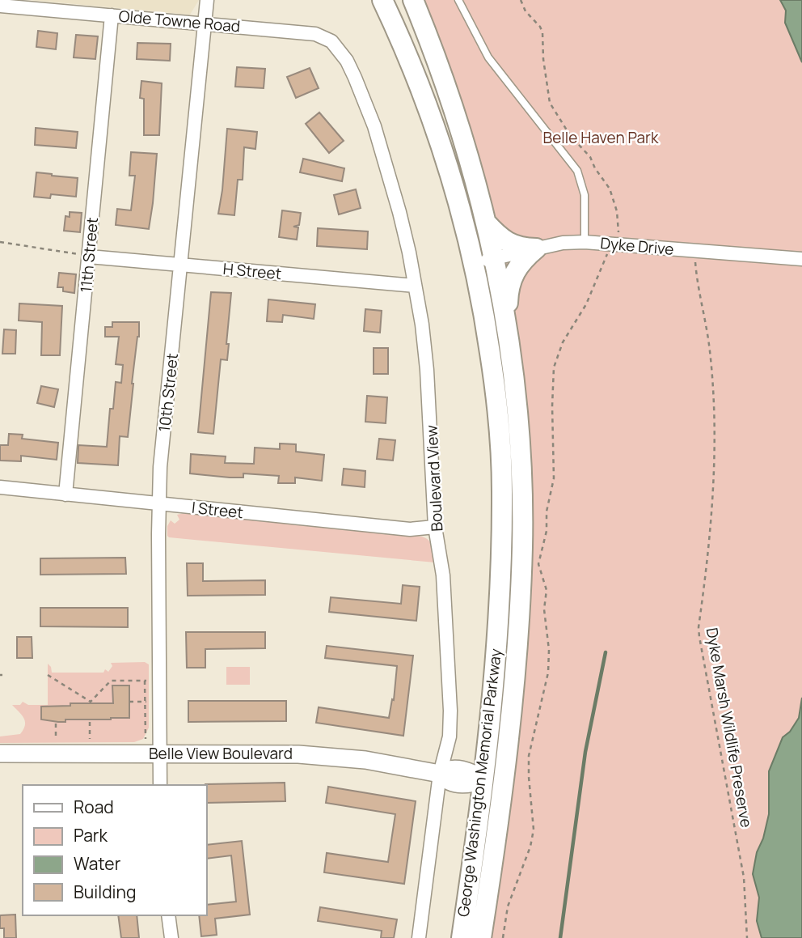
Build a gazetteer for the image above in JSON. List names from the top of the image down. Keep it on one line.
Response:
{"streets":{"main road":["Belle View Boulevard","George Washington Memorial Parkway"],"street":["Olde Towne Road","Dyke Drive","11th Street","H Street","10th Street","Boulevard View","I Street"],"path":["Dyke Marsh Wildlife Preserve"]},"crossings":[["Olde Towne Road","11th Street"],["Olde Towne Road","10th Street"],["Olde Towne Road","Boulevard View"],["Dyke Drive","Dyke Marsh Wildlife Preserve"],["Dyke Drive","George Washington Memorial Parkway"],["11th Street","H Street"],["11th Street","I Street"],["H Street","10th Street"],["H Street","Boulevard View"],["10th Street","I Street"],["10th Street","Belle View Boulevard"],["Boulevard View","I Street"],["Boulevard View","Belle View Boulevard"],["Belle View Boulevard","George Washington Memorial Parkway"]],"parks":["Belle Haven Park"],"legend":["Road","Park","Water","Building"]}
